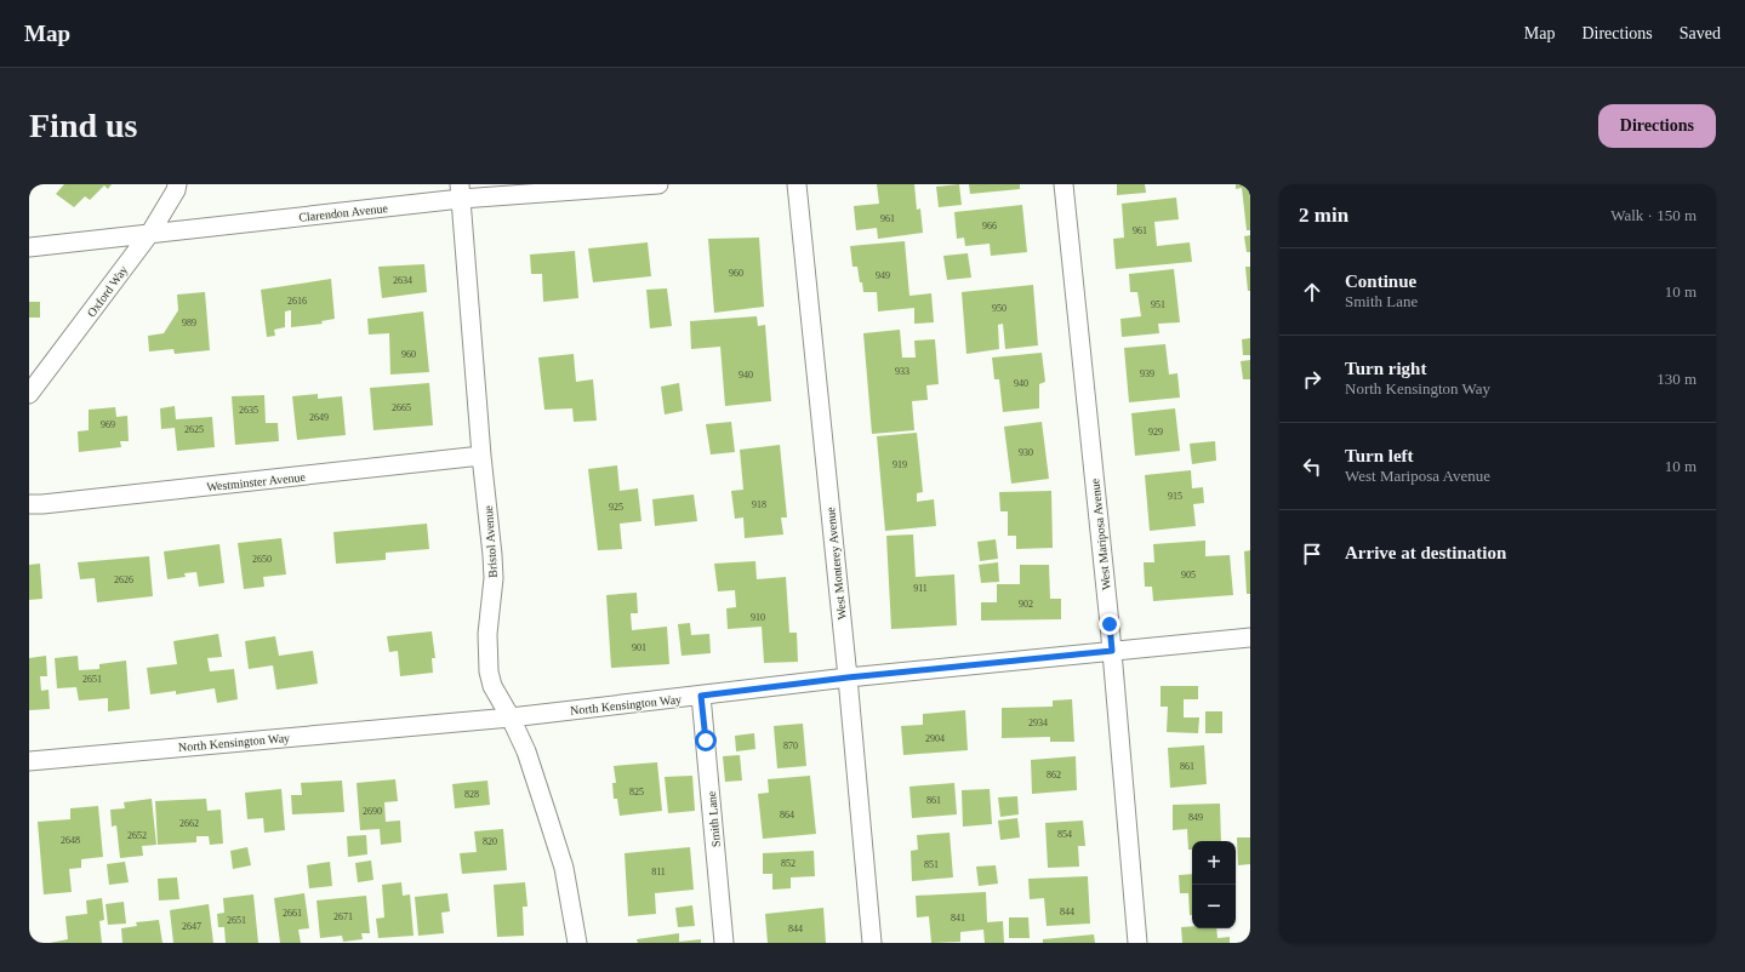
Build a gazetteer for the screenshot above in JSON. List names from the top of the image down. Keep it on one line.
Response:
{"streets":{"street":["Clarendon Avenue","Oxford Way","Westminster Avenue","West Mariposa Avenue","Bristol Avenue","West Monterey Avenue","North Kensington Way","Smith Lane"]},"crossings":[["Clarendon Avenue","Oxford Way"],["Clarendon Avenue","Bristol Avenue"],["Westminster Avenue","Bristol Avenue"],["West Mariposa Avenue","North Kensington Way"],["Bristol Avenue","North Kensington Way"],["West Monterey Avenue","North Kensington Way"],["North Kensington Way","Smith Lane"]],"house_numbers":["961","966","961","960","949","2634","2616","951","950","989","960","933","939","940","940","2665","2635","2649","969","2625","929","930","919","915","918","925","2650","905","2626","911","902","910","901","2651","2934","2904","870","861","862","825","828","861","2690","864","849","2662","854","2652","2648","820","852","851","811","844","2661","2671","841","2651","2647","844"],"page":{"header":"Map","nav":["Map","Directions","Saved"],"buttons":"Directions","title":"Find us","heading":["2 min","Walk · 150 m"],"list":[["Continue","Smith Lane","10 m"],["Turn right","North Kensington Way","130 m"],["Turn left","West Mariposa Avenue","10 m"],"Arrive at destination"],"map_buttons":["+","−"]}}
